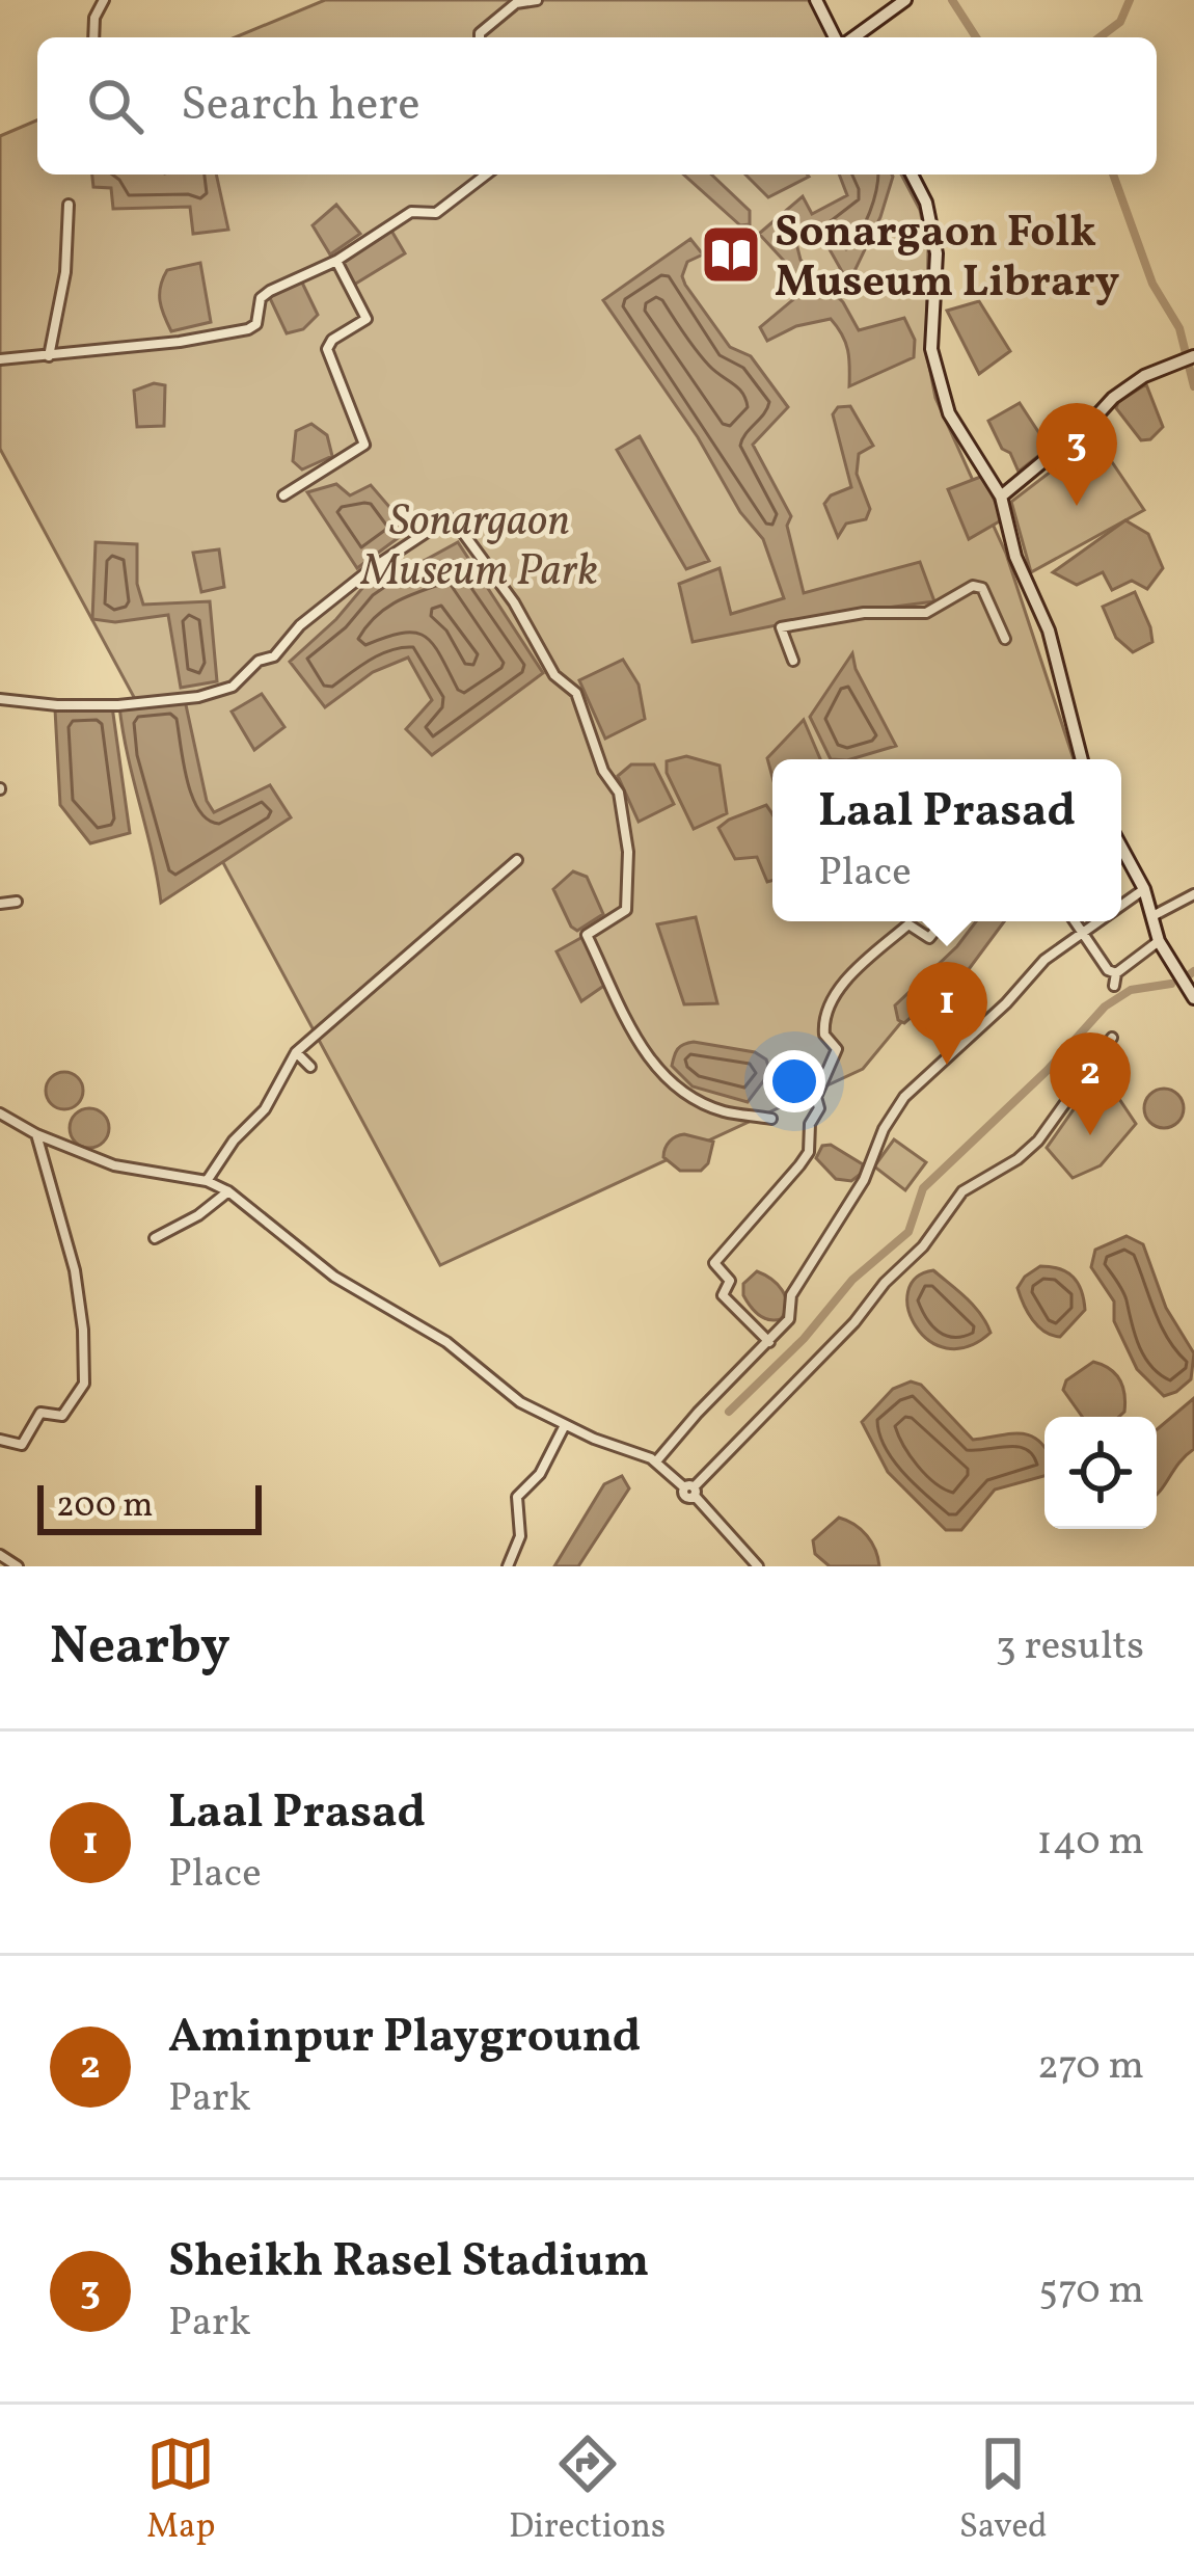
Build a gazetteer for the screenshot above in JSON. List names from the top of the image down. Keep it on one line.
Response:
{"parks":["Sonargaon Museum Park"],"places":{"library":["Sonargaon Folk Museum Library"]},"scale_bar":"200 m","page":{"search":"Search here","pins":["3","1","2"],"popup":["Laal Prasad","Place"],"scale":"200 m","heading":["Nearby","3 results"],"list":[{"mark":"1","name":"Laal Prasad","note":"Place","value":"140 m"},{"mark":"2","name":"Aminpur Playground","note":"Park","value":"270 m"},{"mark":"3","name":"Sheikh Rasel Stadium","note":"Park","value":"570 m"}],"nav":["Map","Directions","Saved"]}}
